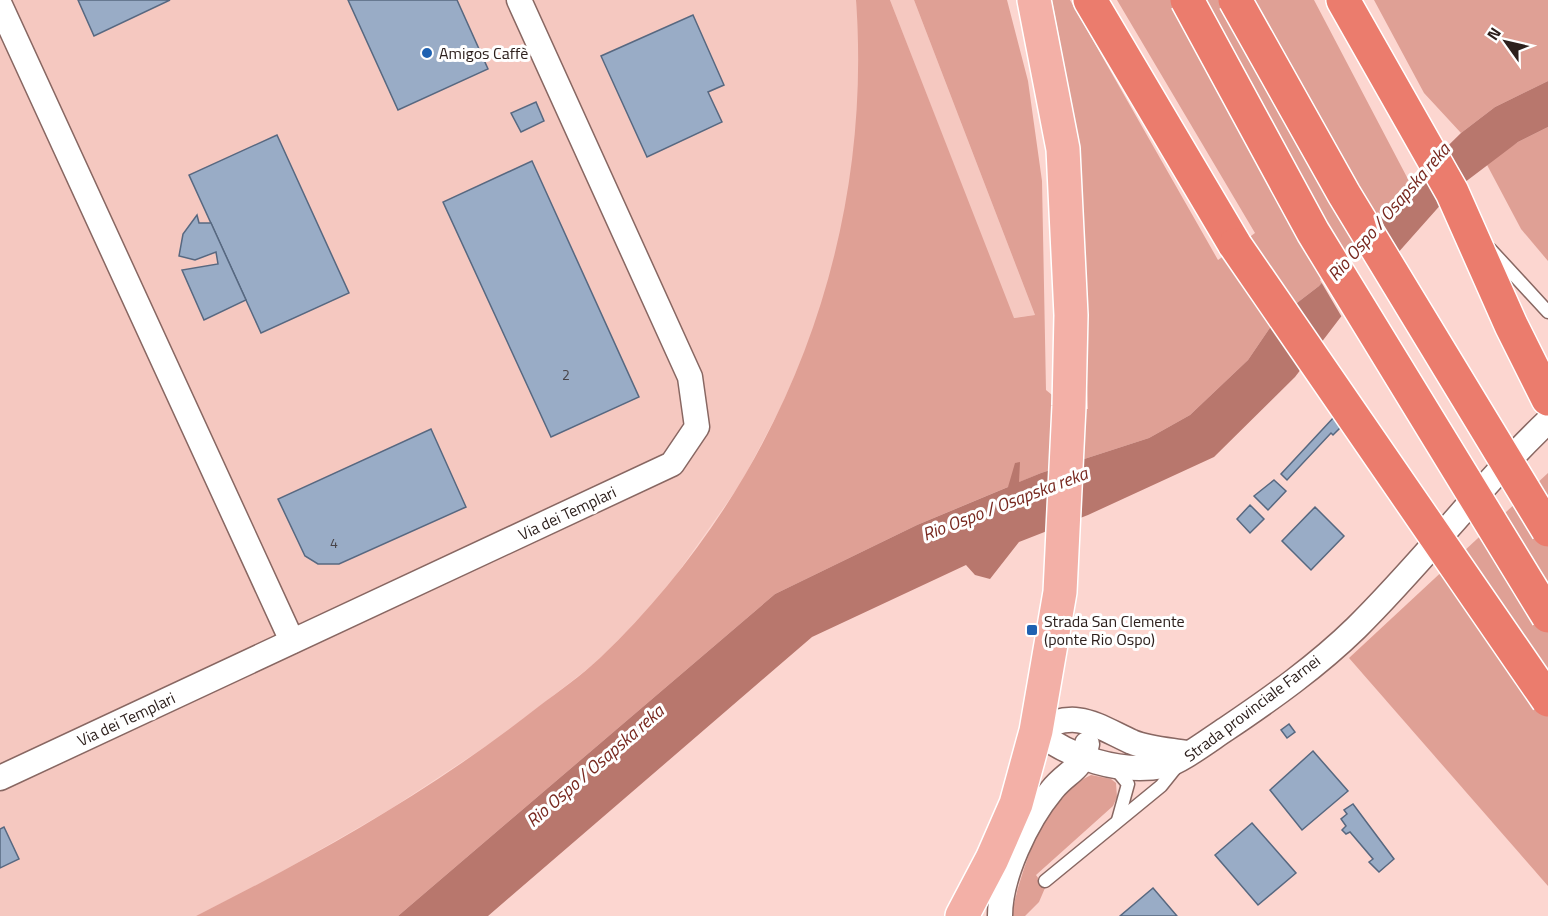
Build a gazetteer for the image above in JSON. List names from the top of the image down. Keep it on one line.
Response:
{"streets":{"street":["Via dei Templari","Strada provinciale Farnei"]},"water":["Rio Ospo / Osapska reka"],"places":{"other":["Amigos Caffè"],"transit":["Strada San Clemente (ponte Rio Ospo)"]},"house_numbers":["2","4"],"north":"top left"}
